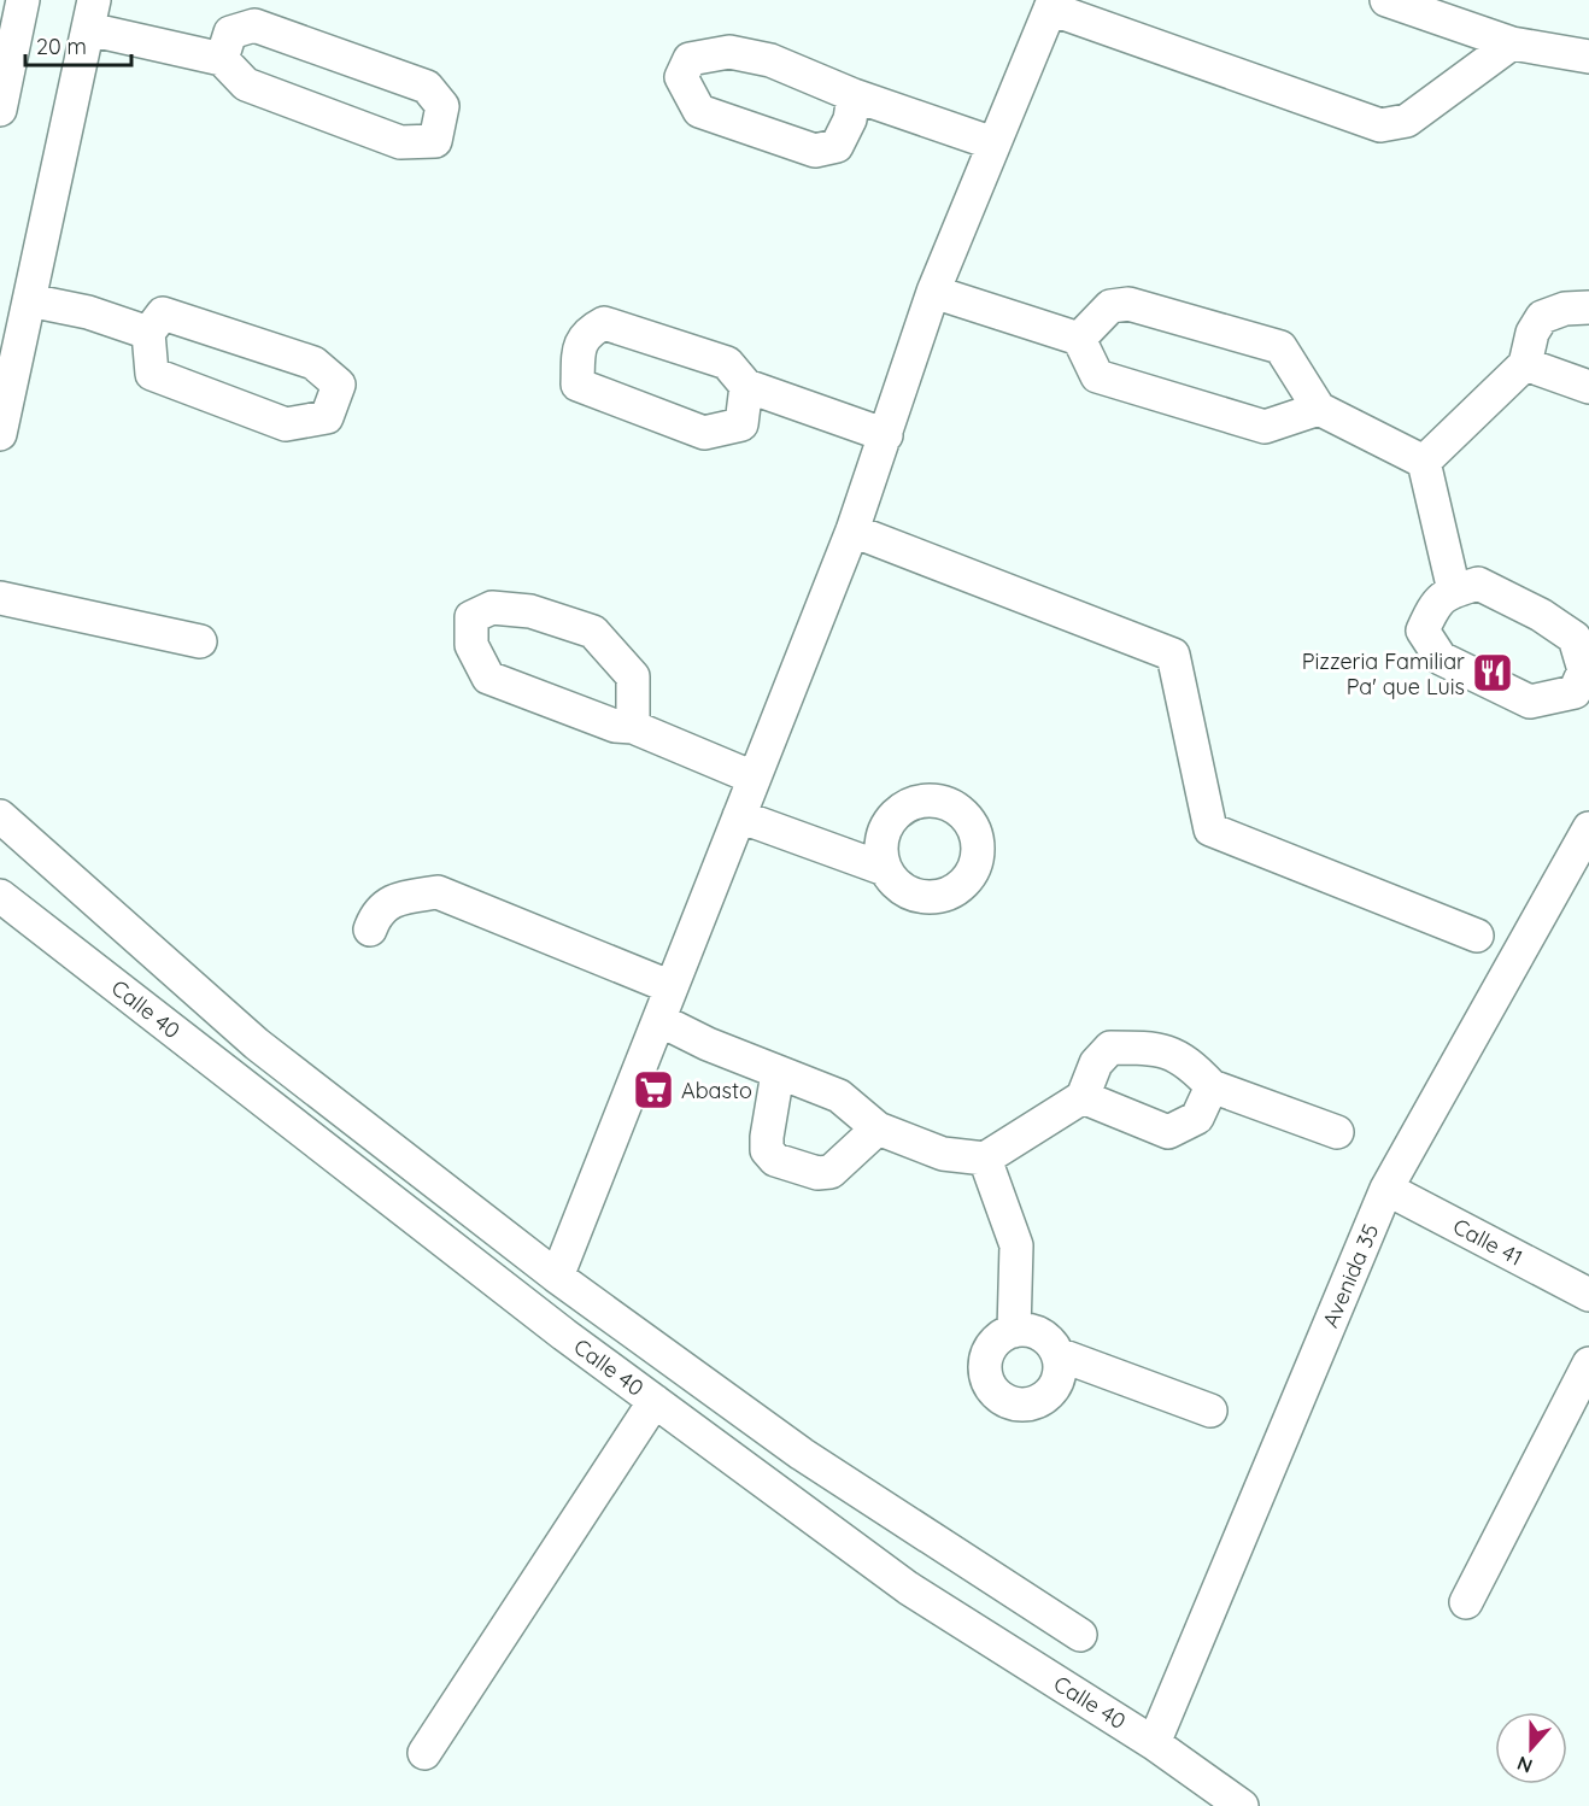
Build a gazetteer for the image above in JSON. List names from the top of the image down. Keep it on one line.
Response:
{"streets":{"street":["Calle 40","Calle 41","Avenida 35"]},"crossings":[["Calle 40","Avenida 35"],["Calle 41","Avenida 35"]],"places":{"restaurant":["Pizzeria Familiar Pa' que Luis"],"supermarket":["Abasto"]},"scale_bar":"20 m","north":"bottom"}
